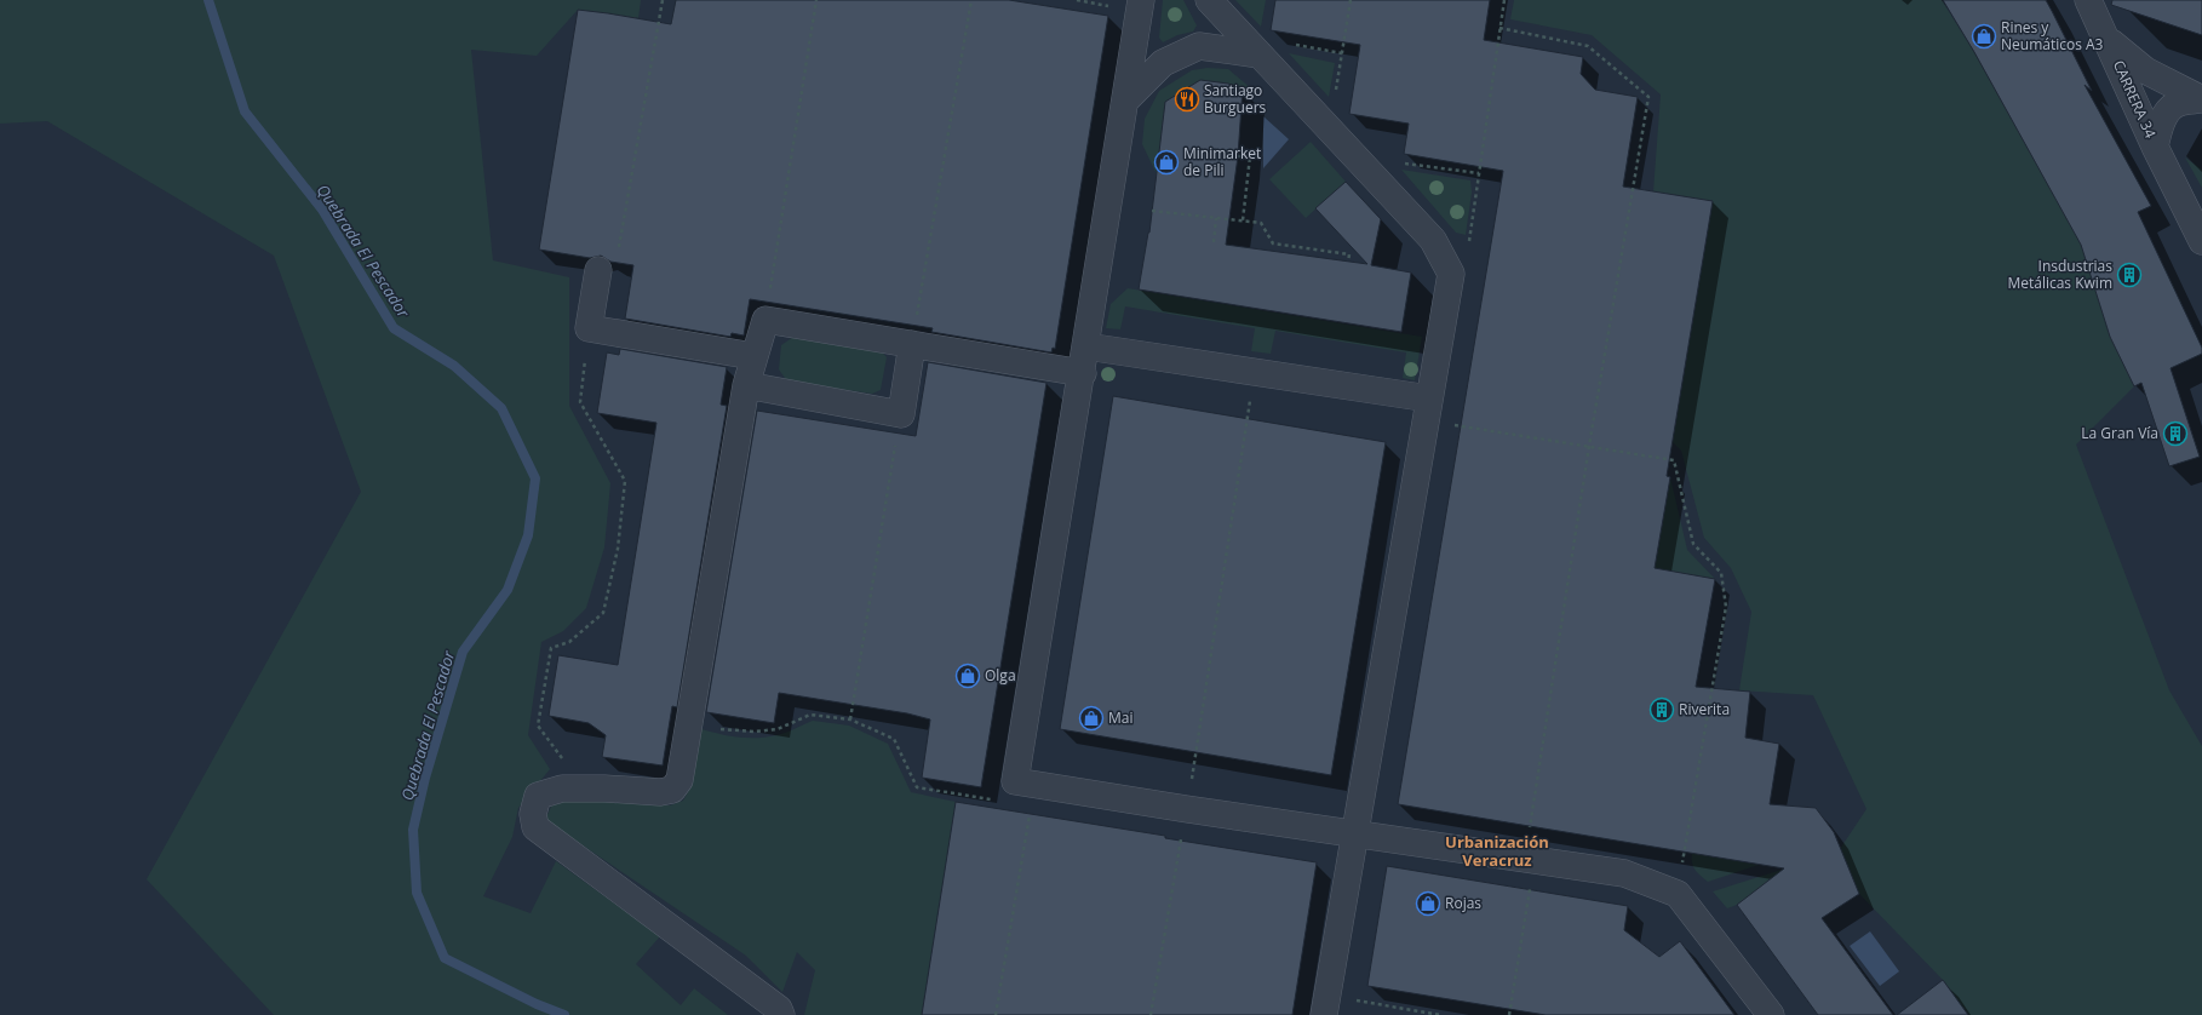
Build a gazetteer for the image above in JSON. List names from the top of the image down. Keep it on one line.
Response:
{"streets":{"street":["CARRERA 34"]},"districts":["Urbanización Veracruz"],"water":["Quebrada El Pescador"],"places":{"shop":["Rines y Neumáticos A3","Minimarket de Pili","Olga","Mai","Rojas"],"restaurant":["Santiago Burguers"],"building":["Insdustrias Metálicas Kwim","La Gran Vía","Riverita"]}}
